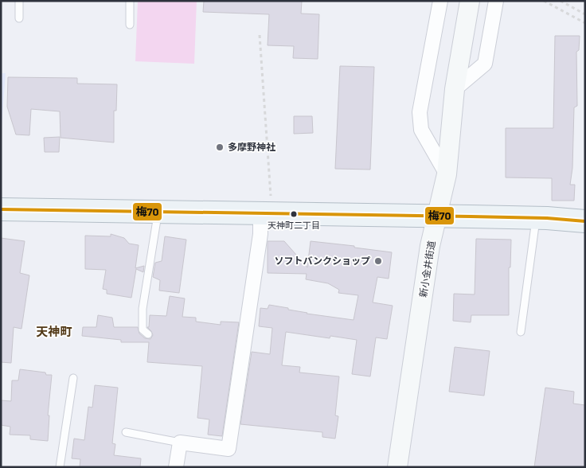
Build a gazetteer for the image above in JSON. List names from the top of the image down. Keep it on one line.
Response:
{"streets":{"main road":["新小金井街道"]},"districts":["天神町"],"places":["多摩野神社","天神町二丁目","ソフトバンクショップ"],"lines":["transit line 梅70"]}
